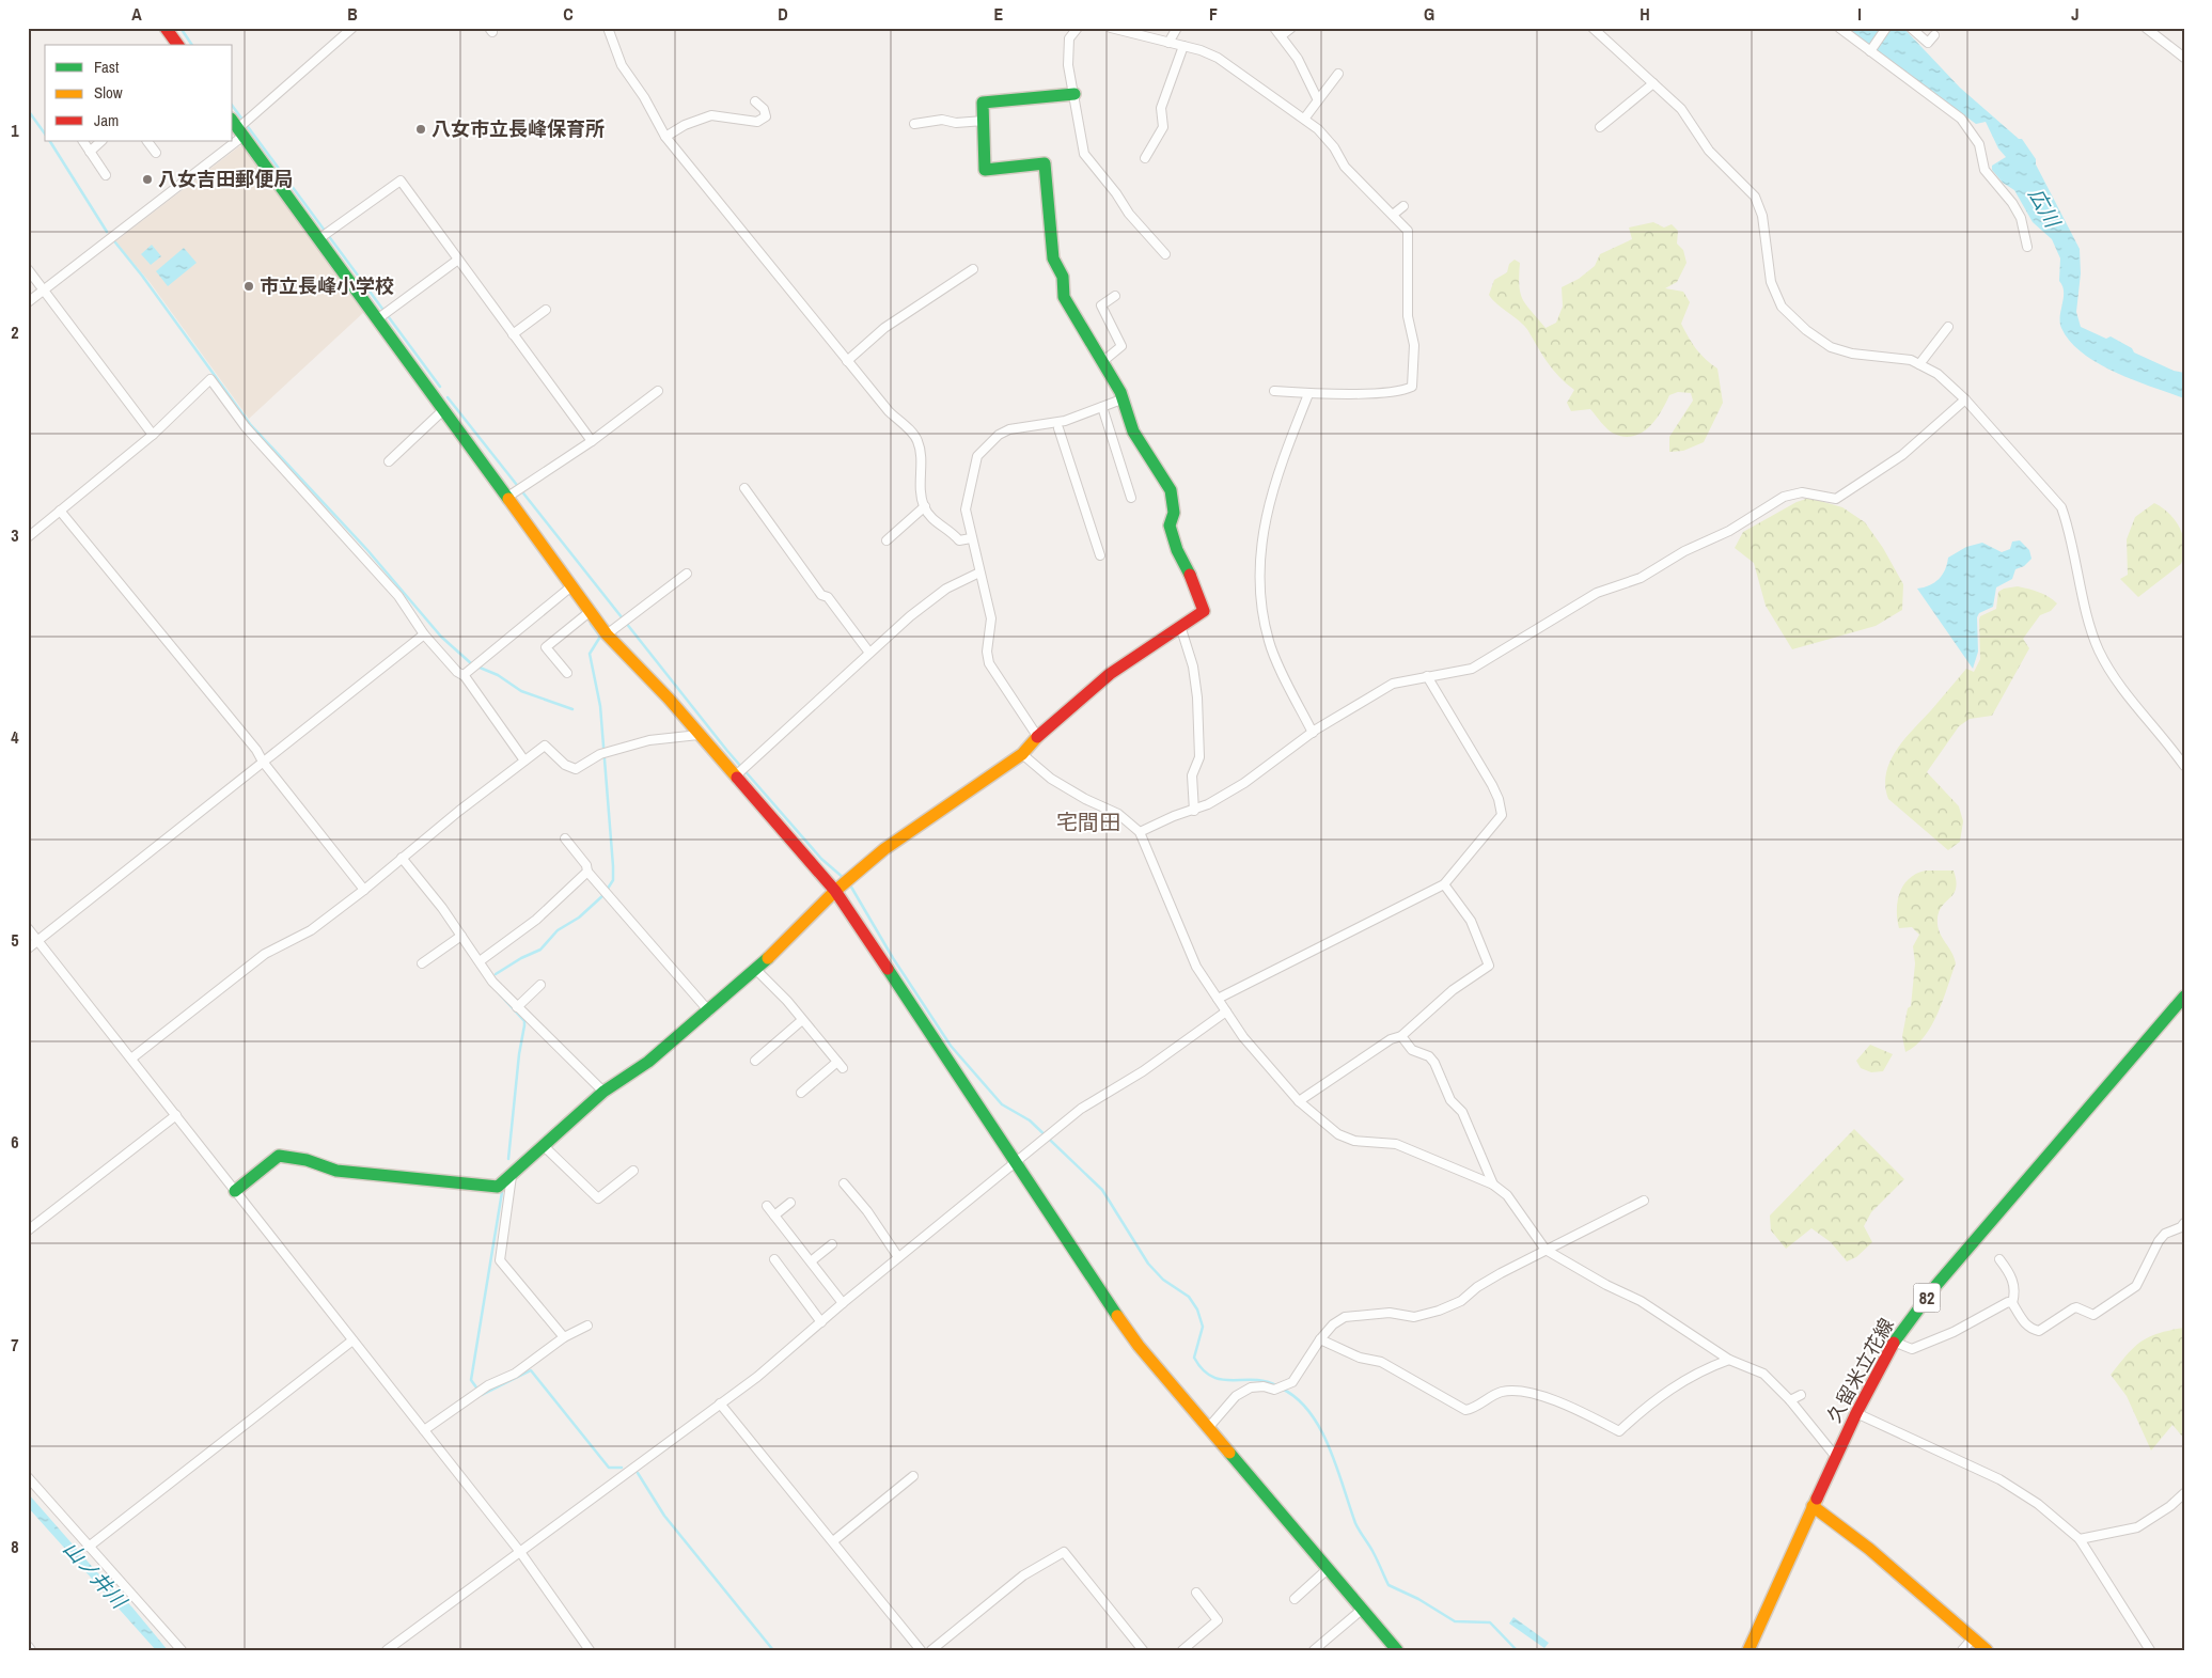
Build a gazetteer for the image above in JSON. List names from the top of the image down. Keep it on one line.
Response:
{"streets":{"street":["82","久留米立花線"]},"districts":["宅間田"],"water":["広川","山ノ井川"],"places":["八女市立長峰保育所","八女吉田郵便局","市立長峰小学校"],"legend":["Fast","Slow","Jam"],"grid":{"columns":["A","B","C","D","E","F","G","H","I","J"],"rows":["1","2","3","4","5","6","7","8"]}}
